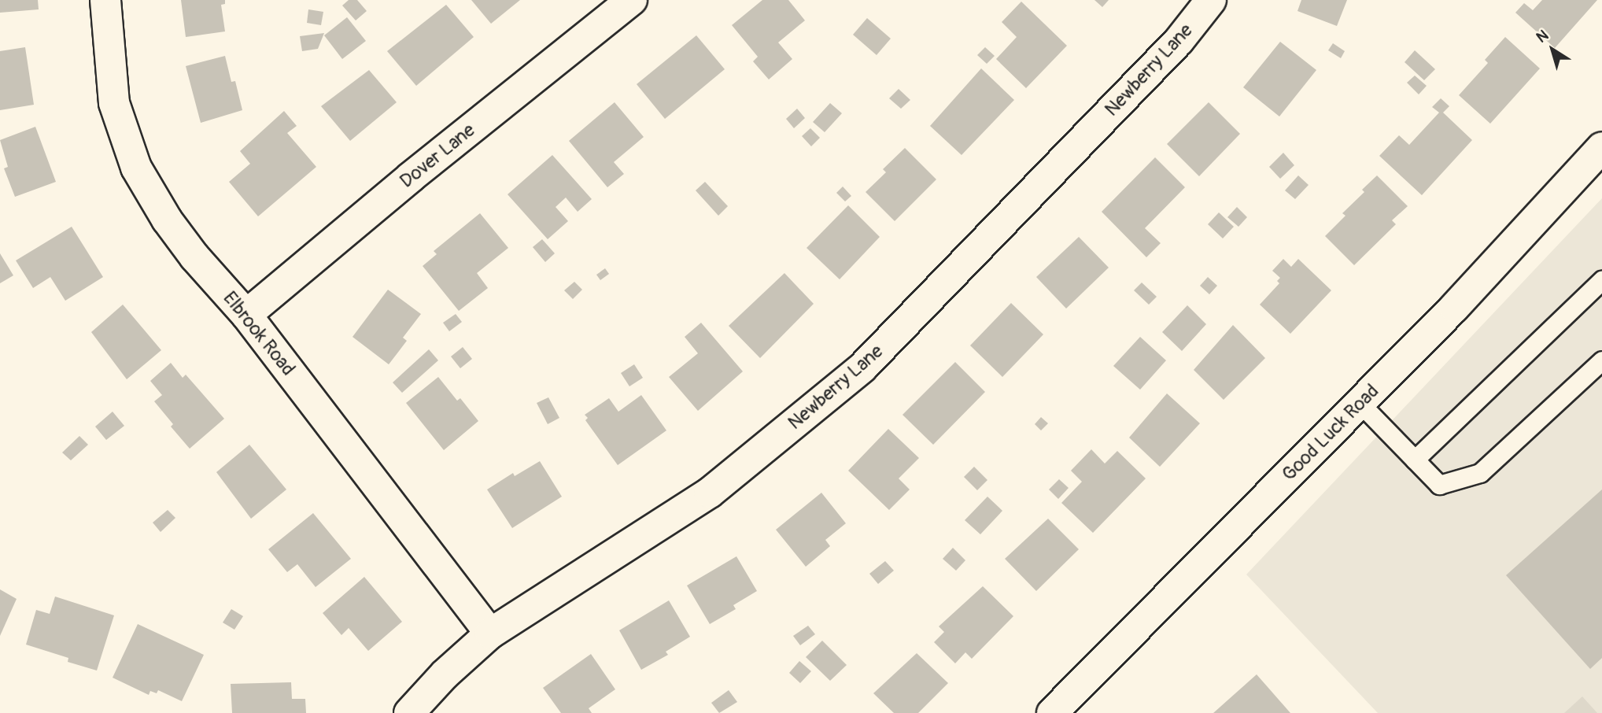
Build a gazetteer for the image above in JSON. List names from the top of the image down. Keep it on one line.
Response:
{"streets":{"street":["Newberry Lane","Dover Lane","Elbrook Road","Good Luck Road"]},"crossings":[["Newberry Lane","Elbrook Road"],["Dover Lane","Elbrook Road"]],"north":"top left"}
